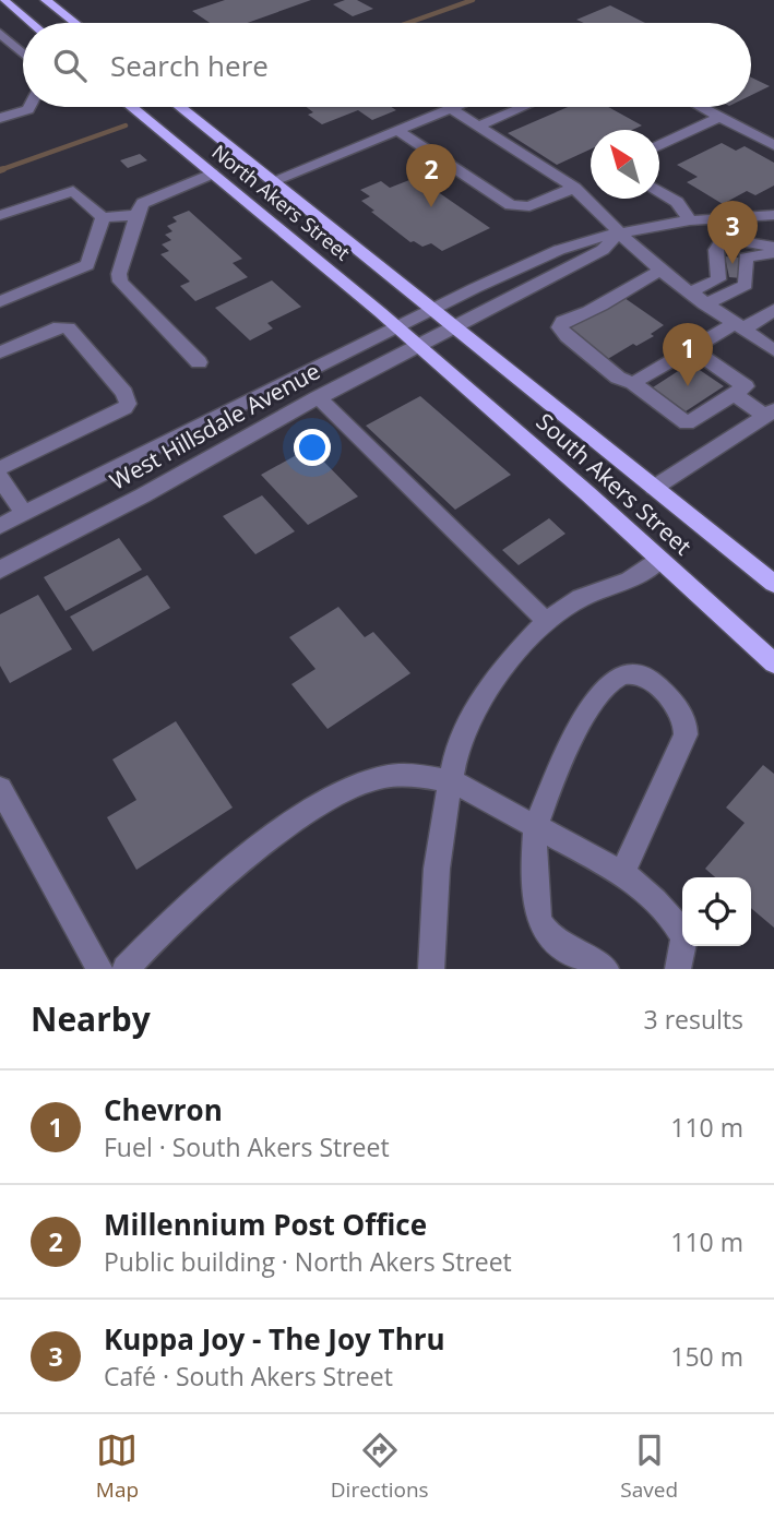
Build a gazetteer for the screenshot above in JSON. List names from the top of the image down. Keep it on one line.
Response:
{"streets":{"main road":["North Akers Street","South Akers Street"],"street":["West Hillsdale Avenue"]},"crossings":[["North Akers Street","West Hillsdale Avenue"],["North Akers Street","South Akers Street"],["West Hillsdale Avenue","South Akers Street"]],"north":"top left","page":{"search":"Search here","pins":["2","3","1"],"heading":["Nearby","3 results"],"list":[{"mark":"1","name":"Chevron","note":"Fuel · South Akers Street","value":"110 m"},{"mark":"2","name":"Millennium Post Office","note":"Public building · North Akers Street","value":"110 m"},{"mark":"3","name":"Kuppa Joy - The Joy Thru","note":"Café · South Akers Street","value":"150 m"}],"nav":["Map","Directions","Saved"]}}
